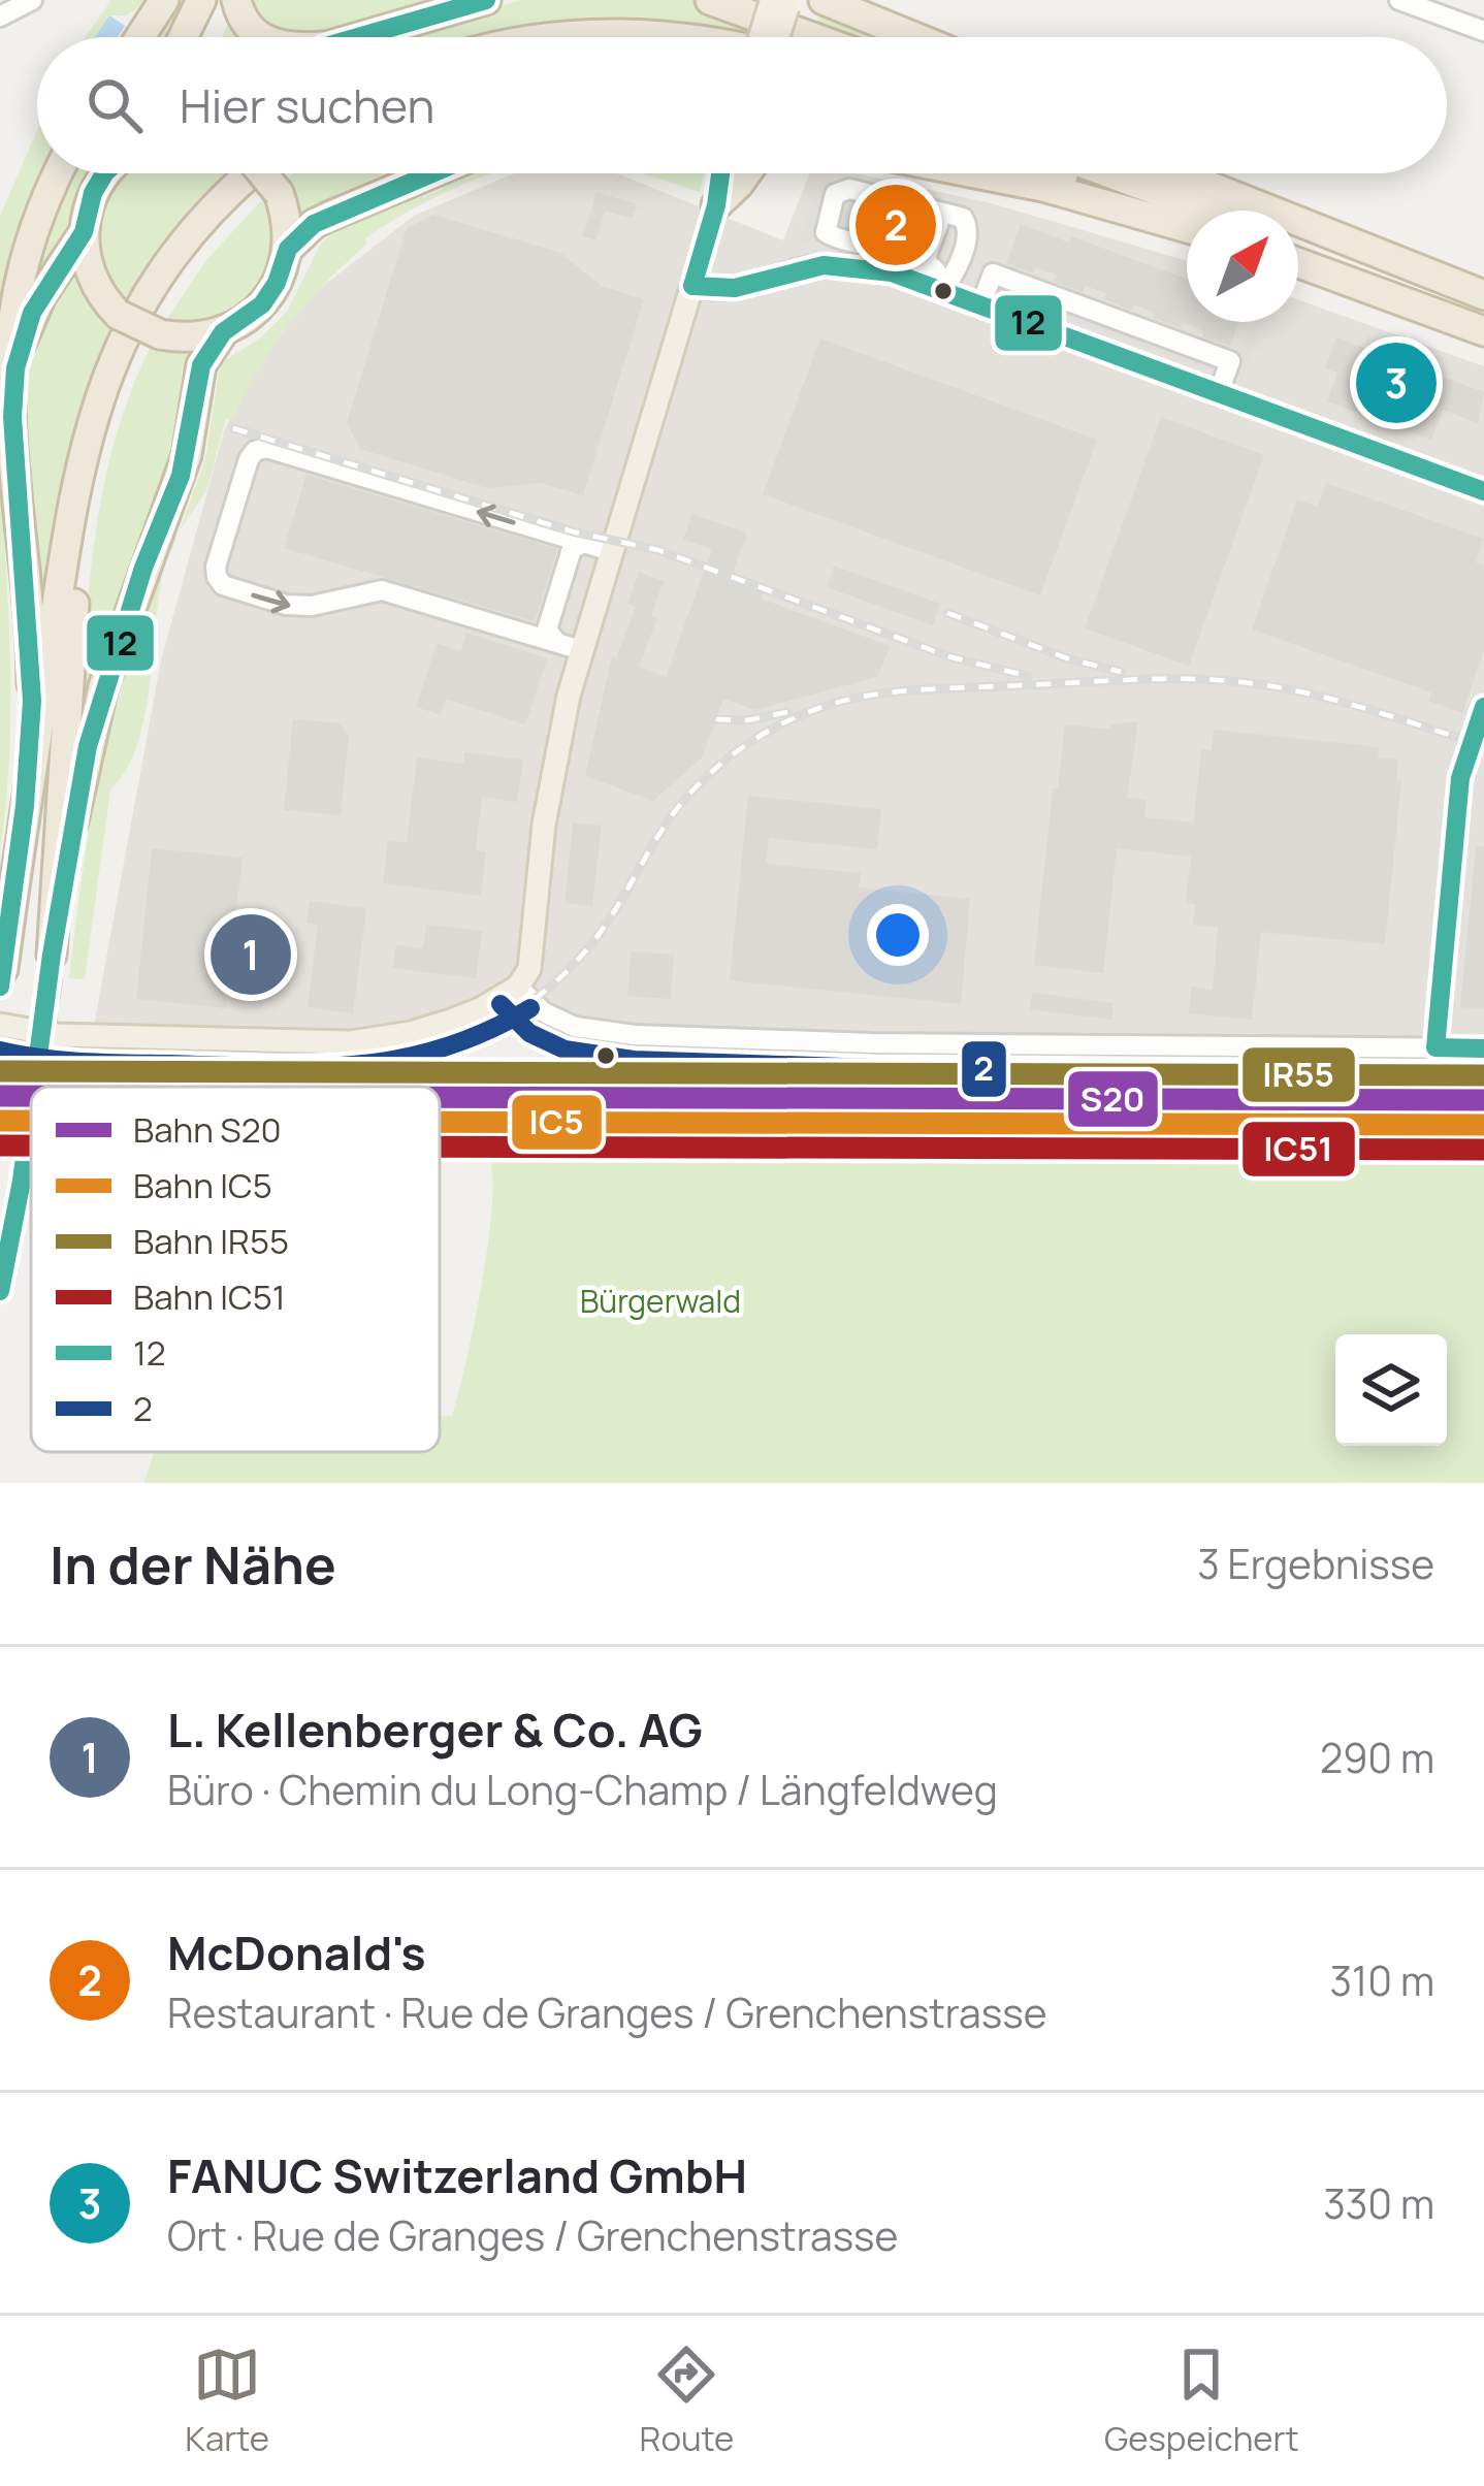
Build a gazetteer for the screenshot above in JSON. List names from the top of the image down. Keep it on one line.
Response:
{"parks":["Bürgerwald"],"lines":["transit line 12","transit line 2","rail line IR55","rail line S20","rail line IC5","rail line IC51"],"legend":["Bahn S20","Bahn IC5","Bahn IR55","Bahn IC51","12","2"],"north":"top right","page":{"search":"Hier suchen","pins":["2","3","1"],"heading":["In der Nähe","3 Ergebnisse"],"list":[{"mark":"1","name":"L. Kellenberger & Co. AG","note":"Büro · Chemin du Long-Champ / Längfeldweg","value":"290 m"},{"mark":"2","name":"McDonald's","note":"Restaurant · Rue de Granges / Grenchenstrasse","value":"310 m"},{"mark":"3","name":"FANUC Switzerland GmbH","note":"Ort · Rue de Granges / Grenchenstrasse","value":"330 m"}],"nav":["Karte","Route","Gespeichert"]}}
